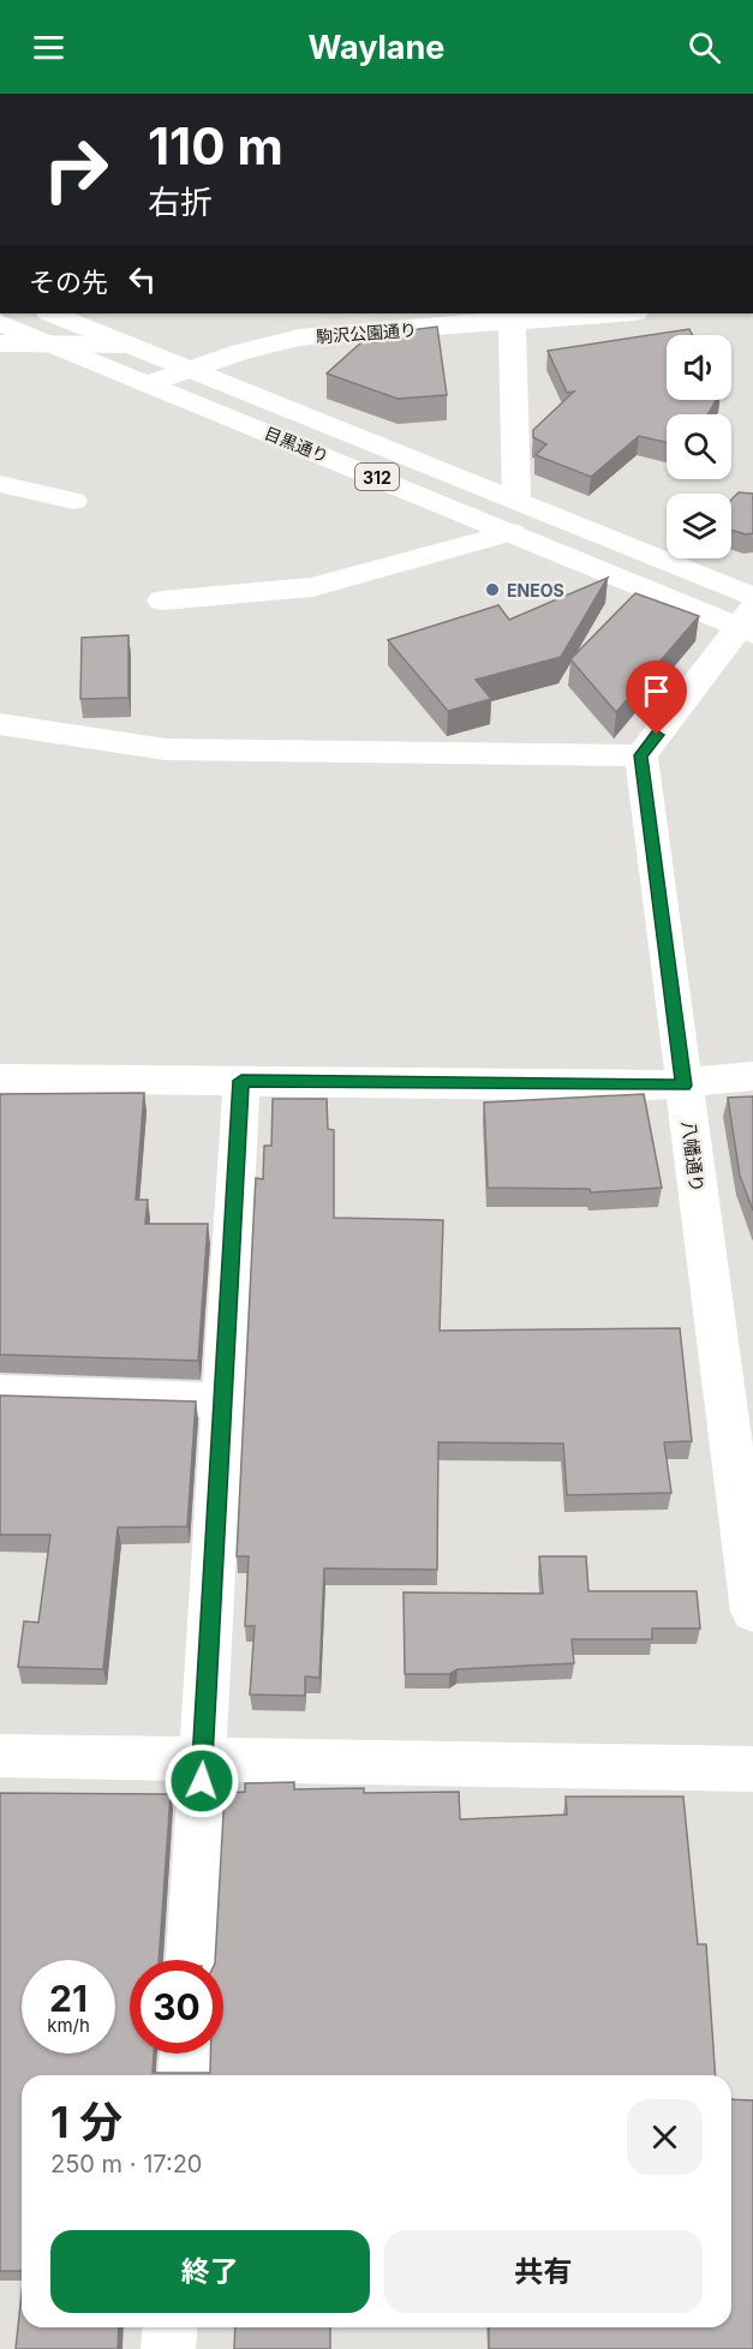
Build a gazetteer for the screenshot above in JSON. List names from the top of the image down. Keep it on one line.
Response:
{"streets":{"street":["駒沢公園通り","目黒通り","312","八幡通り"]},"crossings":[["駒沢公園通り","目黒通り"]],"places":["ENEOS"],"page":{"header":"Waylane","turn":["110 m","右折"],"then":"その先","speed":"21 km/h","limit":"30","heading":["1 分","250 m · 17:20"],"buttons":["終了","共有"]}}
